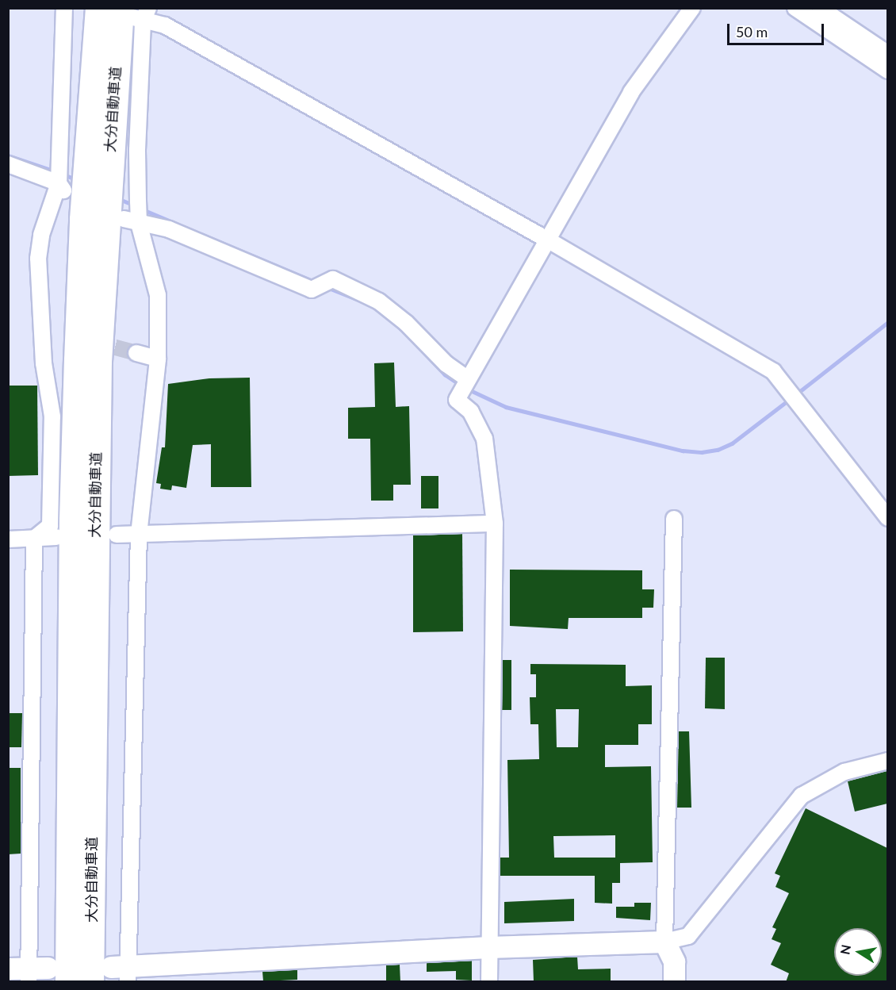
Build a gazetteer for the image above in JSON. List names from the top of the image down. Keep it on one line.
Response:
{"streets":{"highway":["大分自動車道"]},"scale_bar":"50 m","north":"left"}
